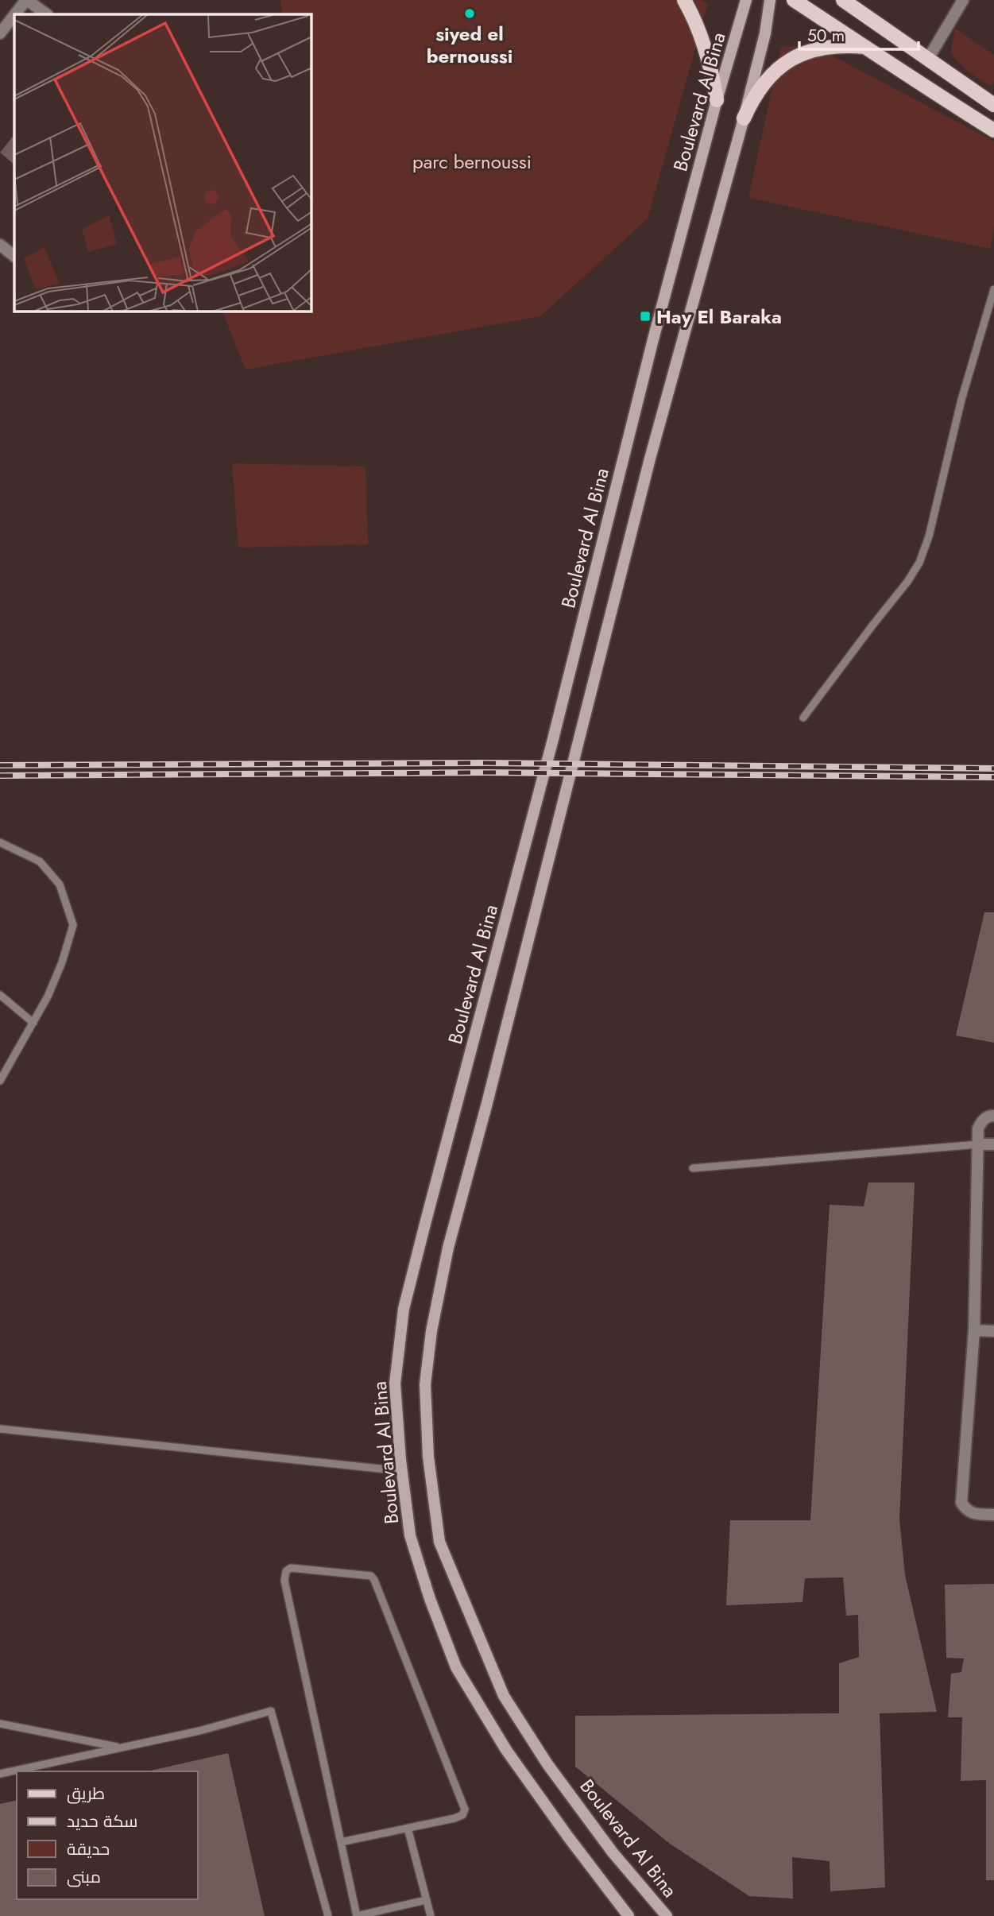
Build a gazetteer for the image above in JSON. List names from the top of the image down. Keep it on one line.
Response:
{"streets":{"main road":["Boulevard Al Bina"]},"parks":["parc bernoussi"],"places":{"other":["siyed el bernoussi"],"transit":["Hay El Baraka"]},"legend":["طريق","سكة حديد","حديقة","مبنى"],"scale_bar":"50 m"}
